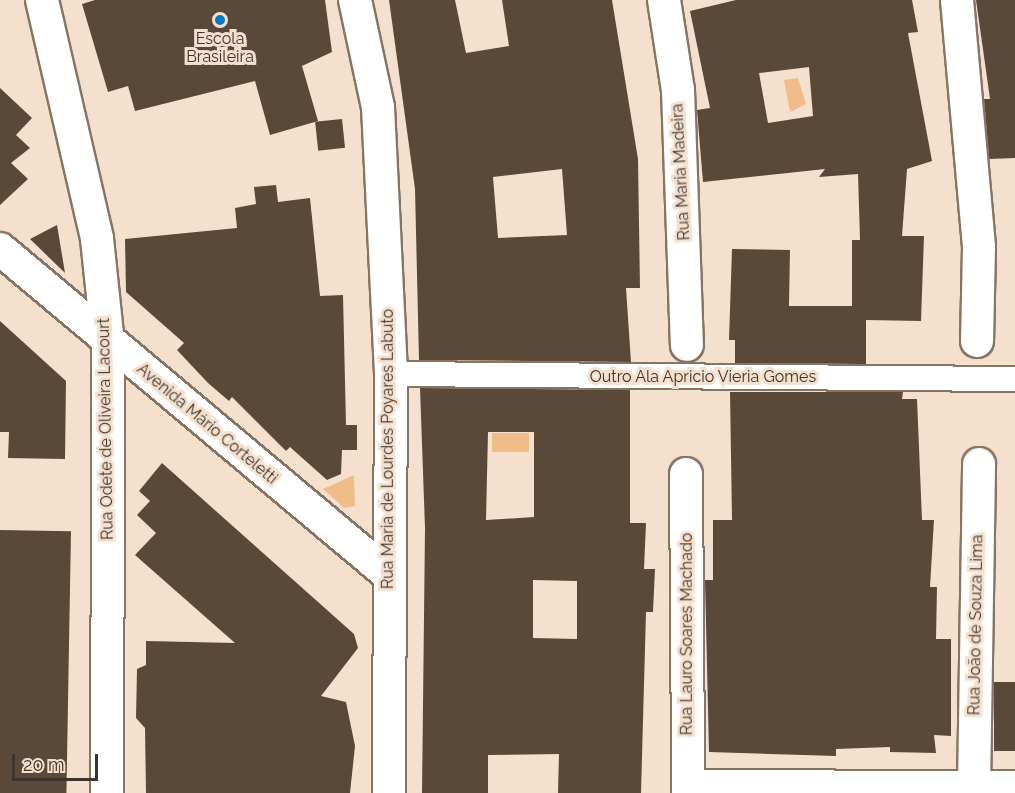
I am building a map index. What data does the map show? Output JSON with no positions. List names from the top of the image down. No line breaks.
{"streets":{"street":["Rua Maria Madeira","Outro Ala Apricio Vieria Gomes","Avenida Mário Corteletti","Rua Odete de Oliveira Lacourt","Rua Maria de Lourdes Poyares Labuto","Rua João de Souza Lima","Rua Lauro Soares Machado"]},"crossings":[["Outro Ala Apricio Vieria Gomes","Rua Maria de Lourdes Poyares Labuto"],["Avenida Mário Corteletti","Rua Odete de Oliveira Lacourt"],["Avenida Mário Corteletti","Rua Maria de Lourdes Poyares Labuto"]],"places":["Escola Brasileira"],"scale_bar":"20 m"}
